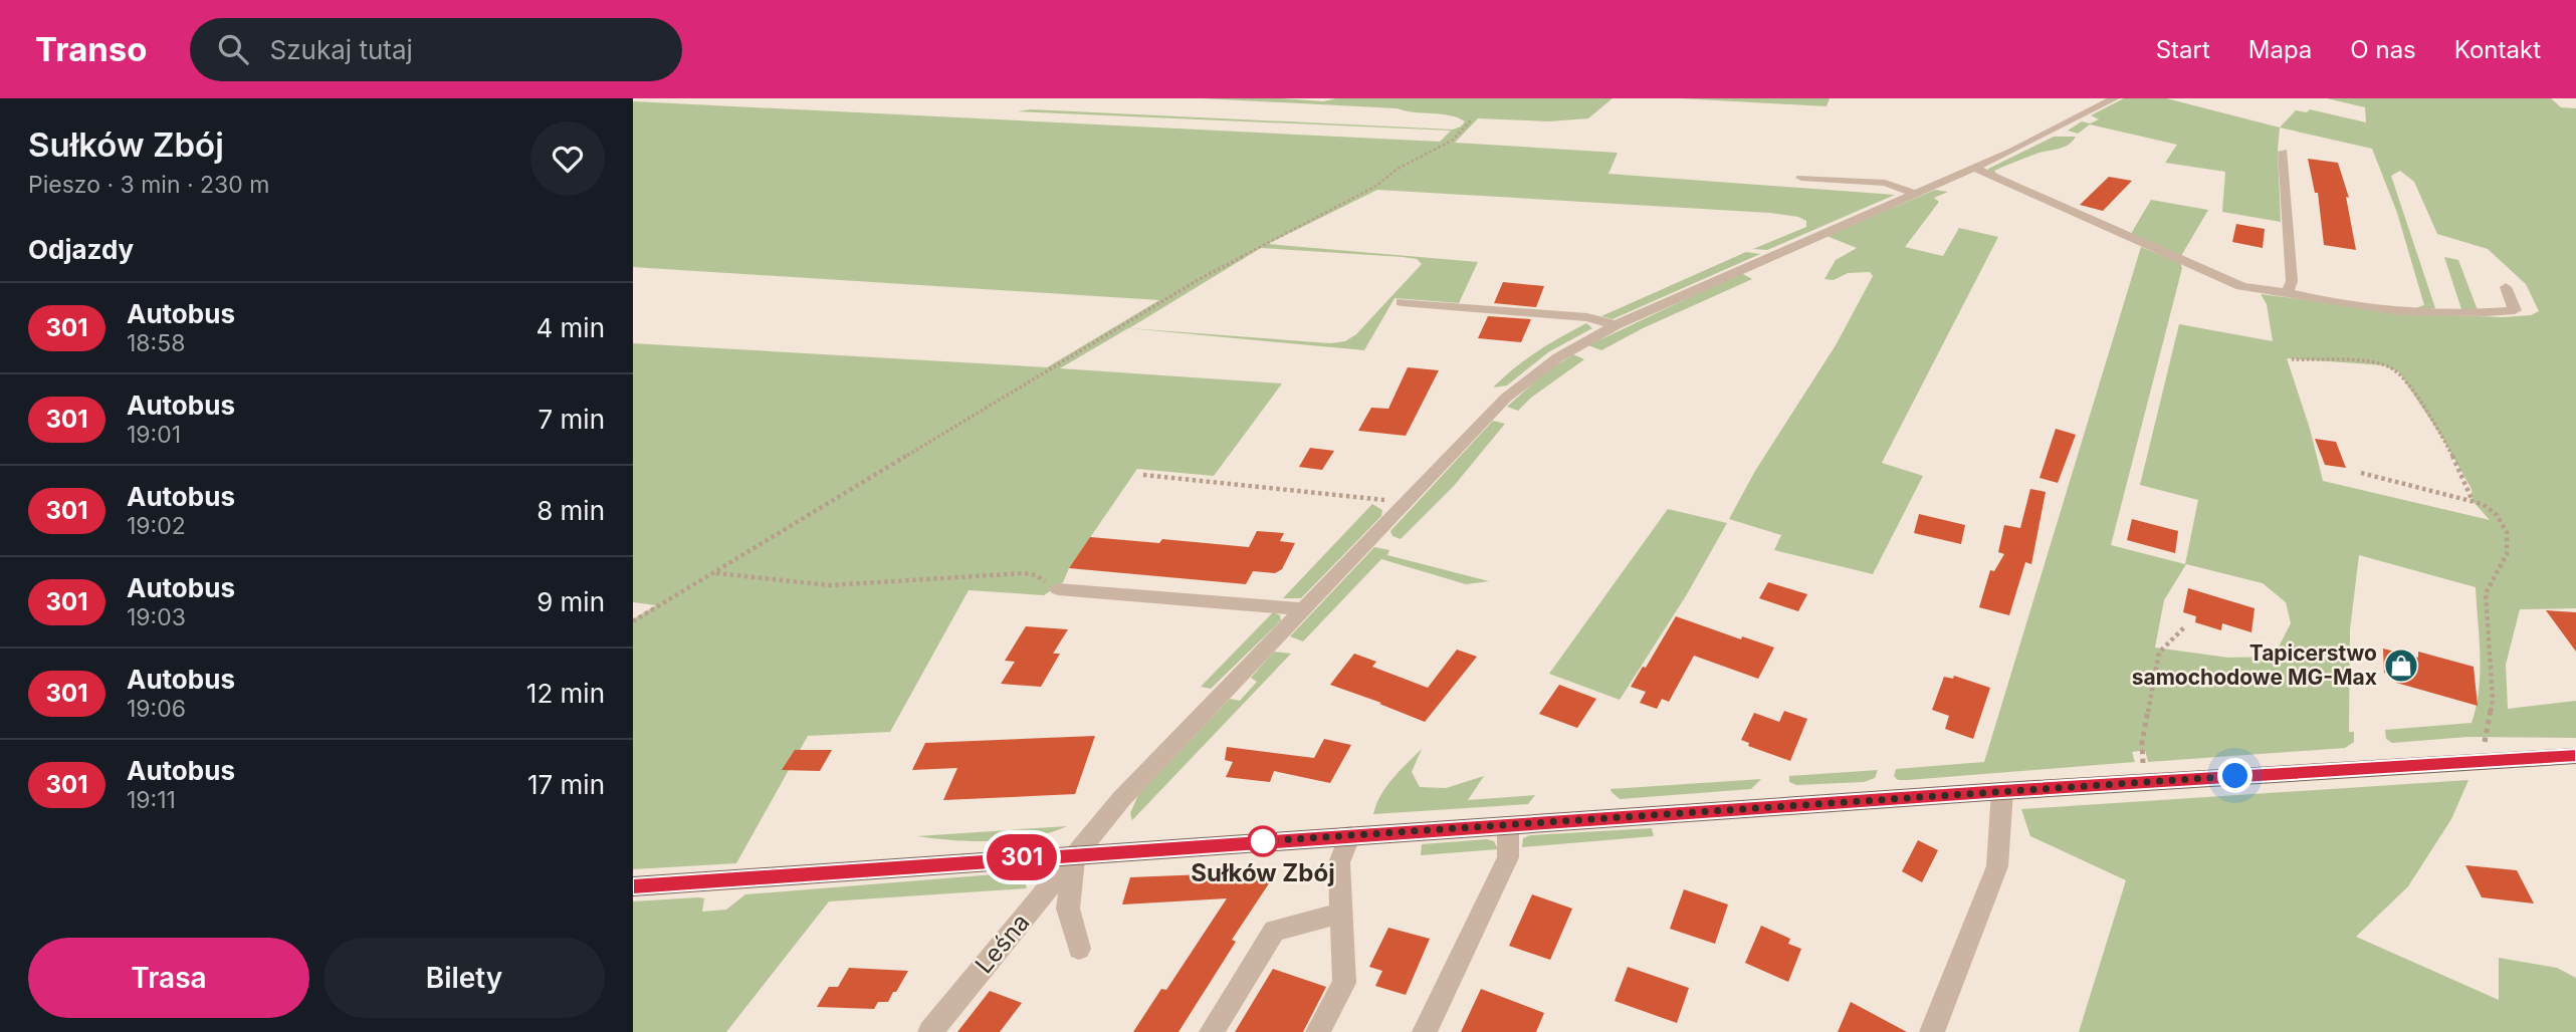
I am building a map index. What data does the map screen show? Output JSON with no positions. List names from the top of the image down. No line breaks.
{"streets":{"street":["Leśna"]},"places":{"shop":["Tapicerstwo samochodowe MG-Max"],"other":["Sułków Zbój"]},"lines":["bus line 301"],"page":{"header":"Transo","search":"Szukaj tutaj","nav":["Start","Mapa","O nas","Kontakt"],"heading":[["Sułków Zbój","Pieszo · 3 min · 230 m"],"Odjazdy"],"on_map":"301","list":[{"mark":"301","name":"Autobus","note":"18:58","value":"4 min"},{"mark":"301","name":"Autobus","note":"19:01","value":"7 min"},{"mark":"301","name":"Autobus","note":"19:02","value":"8 min"},{"mark":"301","name":"Autobus","note":"19:03","value":"9 min"},{"mark":"301","name":"Autobus","note":"19:06","value":"12 min"},{"mark":"301","name":"Autobus","note":"19:11","value":"17 min"}],"buttons":["Trasa","Bilety"]}}
